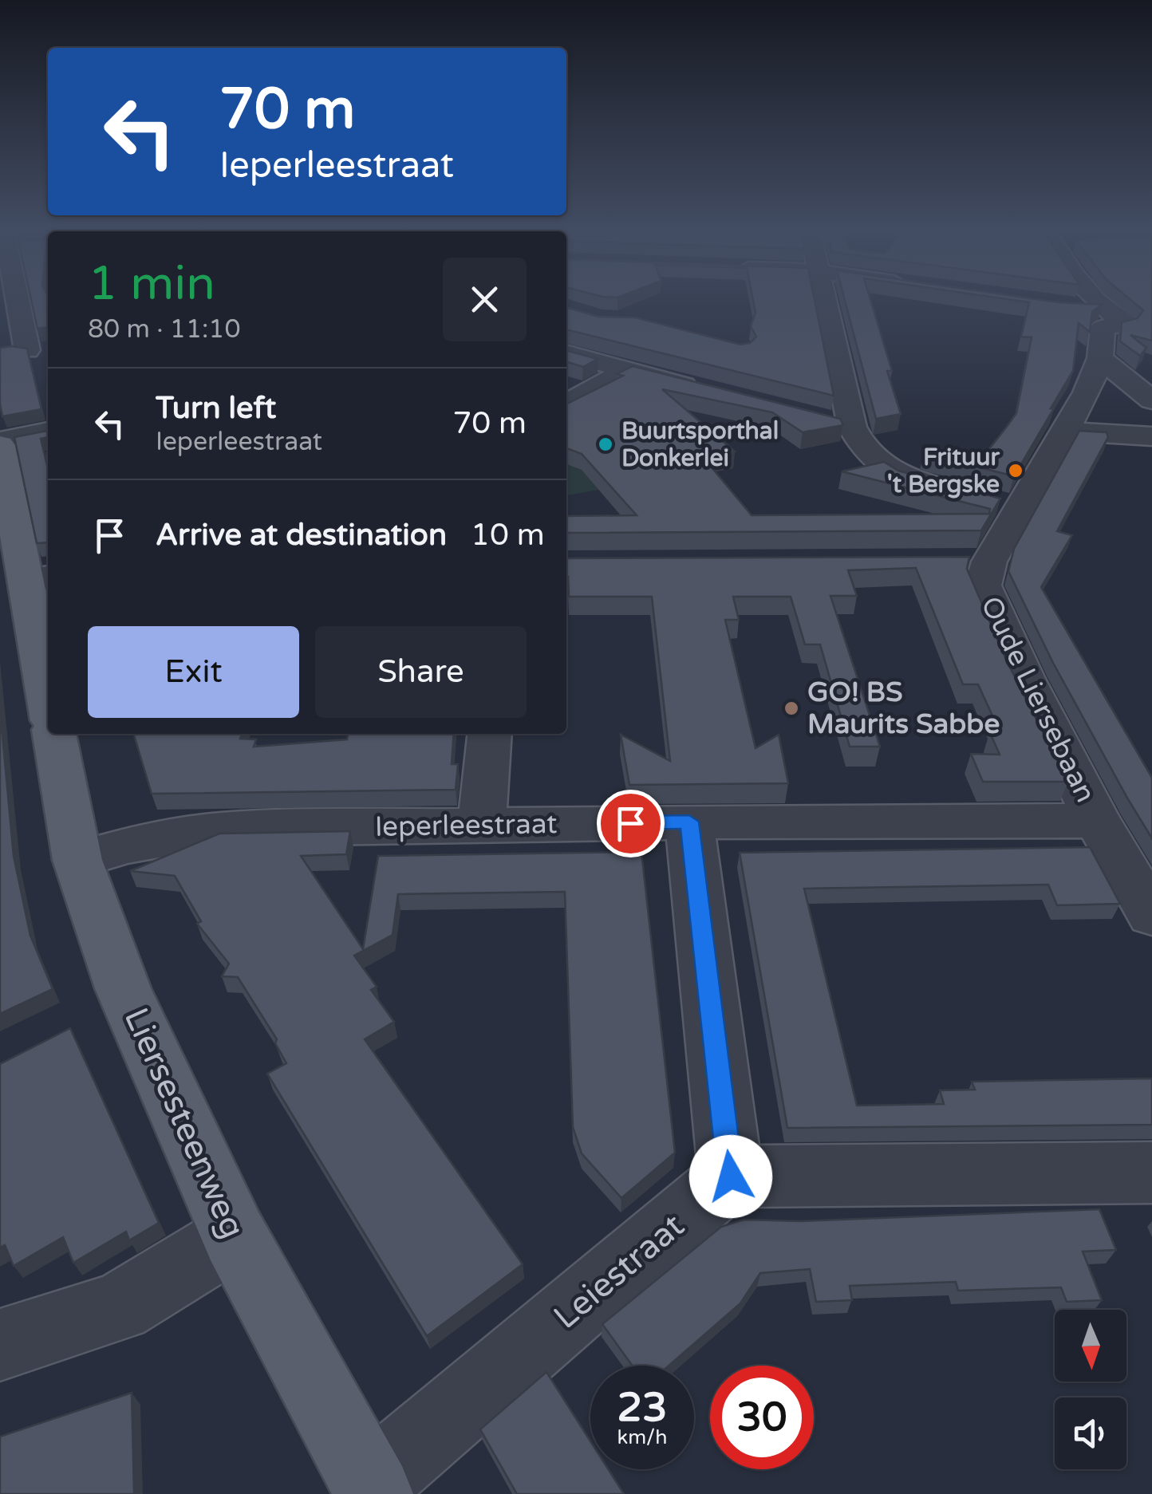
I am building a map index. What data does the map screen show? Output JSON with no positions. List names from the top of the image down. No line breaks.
{"streets":{"main road":["Liersesteenweg"],"street":["Oude Liersebaan","Ieperleestraat","Leiestraat"]},"crossings":[["Oude Liersebaan","Ieperleestraat"],["Ieperleestraat","Liersesteenweg"],["Liersesteenweg","Leiestraat"]],"places":["Buurtsporthal Donkerlei","Frituur 't Bergske","GO! BS Maurits Sabbe"],"north":"bottom","page":{"turn":["70 m","Ieperleestraat"],"heading":["1 min","80 m · 11:10"],"list":[{"name":"Turn left","note":"Ieperleestraat","value":"70 m"},{"name":"Arrive at destination","value":"10 m"}],"buttons":["Exit","Share"],"speed":"23 km/h","limit":"30"}}
